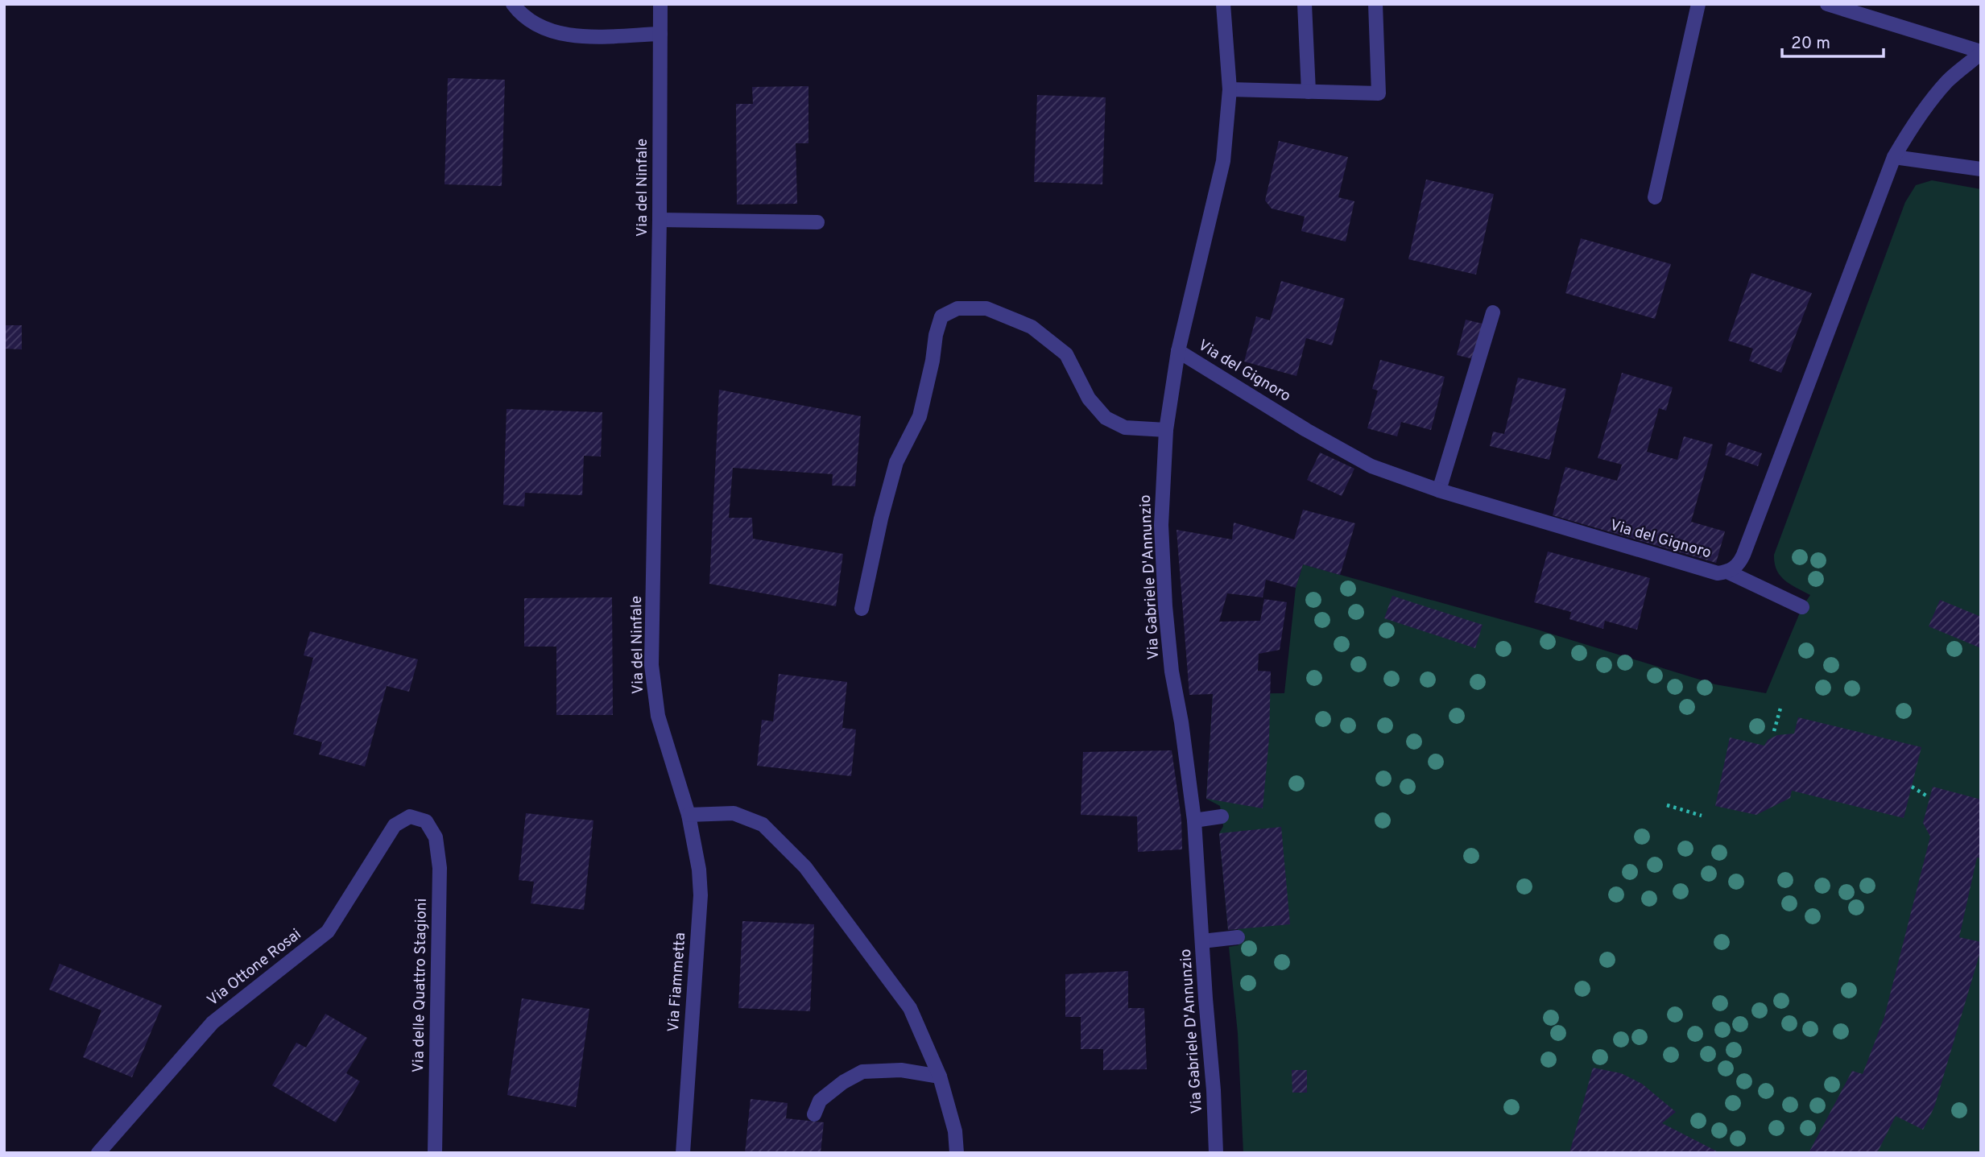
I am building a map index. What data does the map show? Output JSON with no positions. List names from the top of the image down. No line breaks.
{"streets":{"street":["Via del Ninfale","Via del Gignoro","Via Gabriele D'Annunzio","Via Ottone Rosai","Via Fiammetta","Via delle Quattro Stagioni"]},"crossings":[["Via del Ninfale","Via Fiammetta"],["Via del Gignoro","Via Gabriele D'Annunzio"],["Via Ottone Rosai","Via delle Quattro Stagioni"]],"scale_bar":"20 m"}
